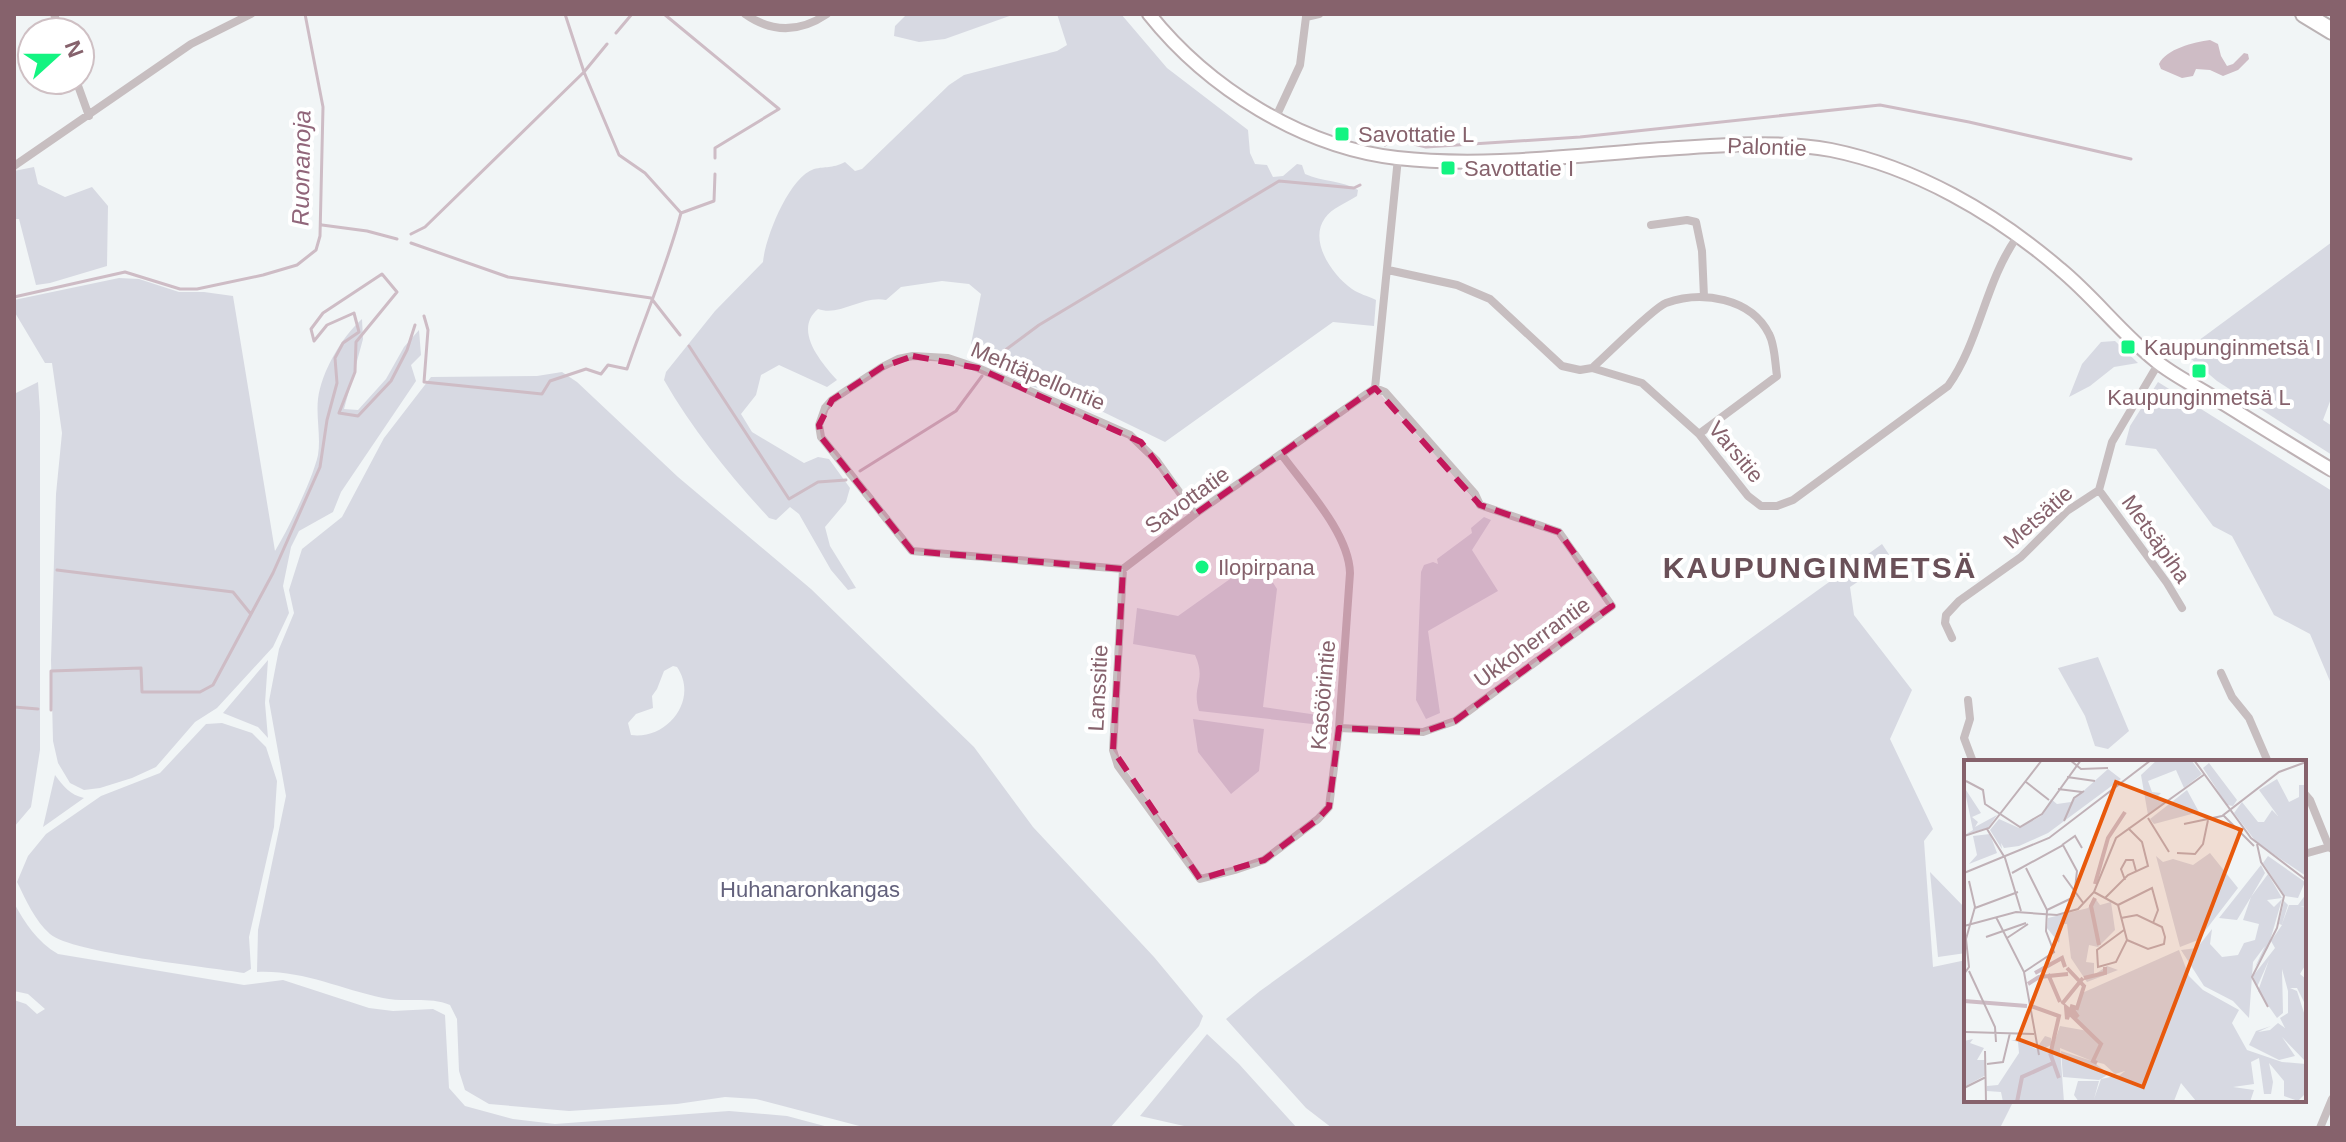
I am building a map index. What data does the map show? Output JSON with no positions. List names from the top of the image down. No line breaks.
{"streets":{"street":["Palontie","Mehtäpellontie","Varsitie","Savottatie","Metsätie","Metsäpiha","Ukkoherrantie","Lanssitie","Kasöörintie"]},"crossings":[["Palontie","Varsitie"],["Palontie","Metsätie"],["Mehtäpellontie","Savottatie"],["Mehtäpellontie","Lanssitie"],["Savottatie","Ukkoherrantie"],["Savottatie","Lanssitie"],["Savottatie","Kasöörintie"],["Metsätie","Metsäpiha"],["Ukkoherrantie","Kasöörintie"],["Lanssitie","Kasöörintie"]],"districts":["KAUPUNGINMETSÄ"],"water":["Ruonanoja"],"parks":["Huhanaronkangas"],"places":{"transit":["Savottatie L","Savottatie I","Kaupunginmetsä I","Kaupunginmetsä L"],"other":["Ilopirpana"]},"north":"right"}
